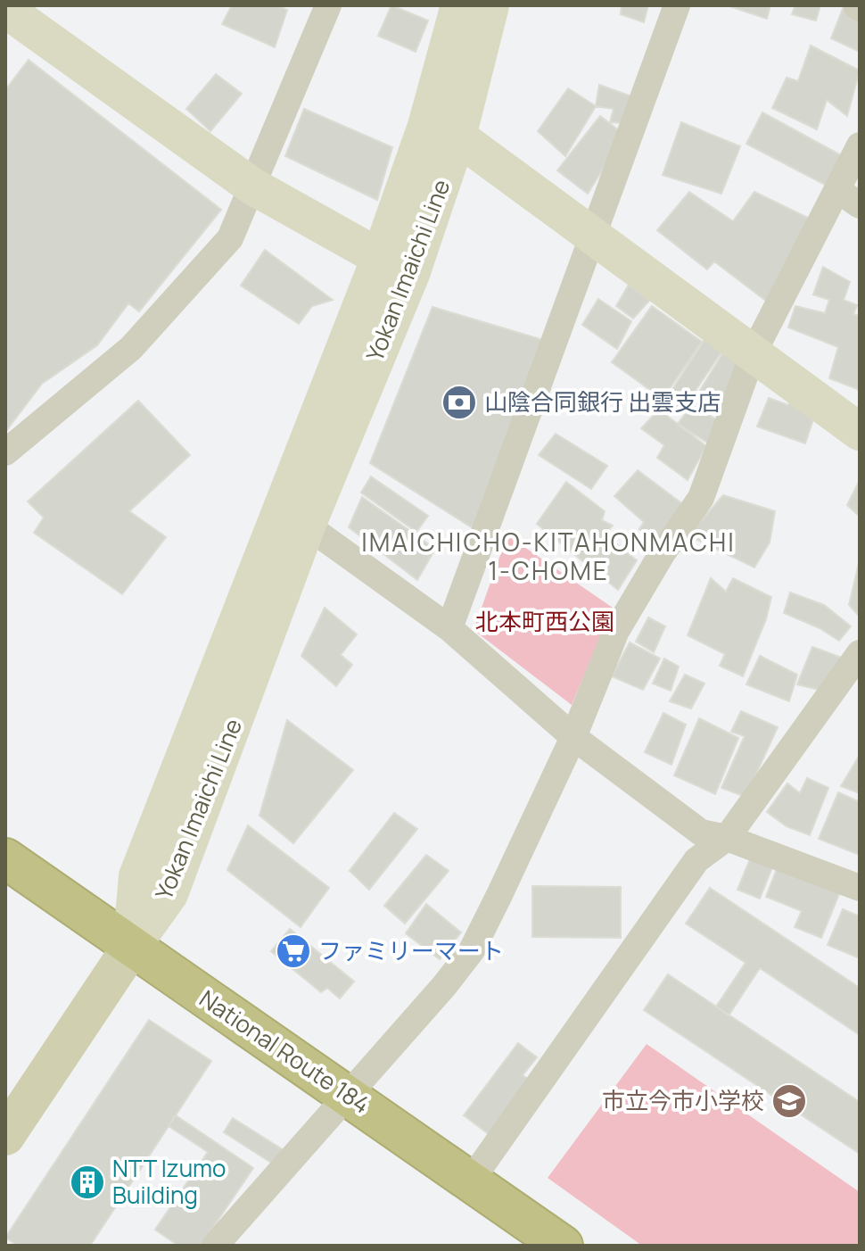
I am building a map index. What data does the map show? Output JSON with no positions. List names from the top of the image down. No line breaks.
{"streets":{"highway":["National Route 184"],"main road":["Yokan Imaichi Line"]},"crossings":[["Yokan Imaichi Line","National Route 184"]],"districts":["IMAICHICHO-KITAHONMACHI 1-CHOME"],"parks":["北本町西公園"],"places":{"bank":["山陰合同銀行 出雲支店"],"supermarket":["ファミリーマート"],"school or university":["市立今市小学校"],"building":["NTT Izumo Building"]}}
